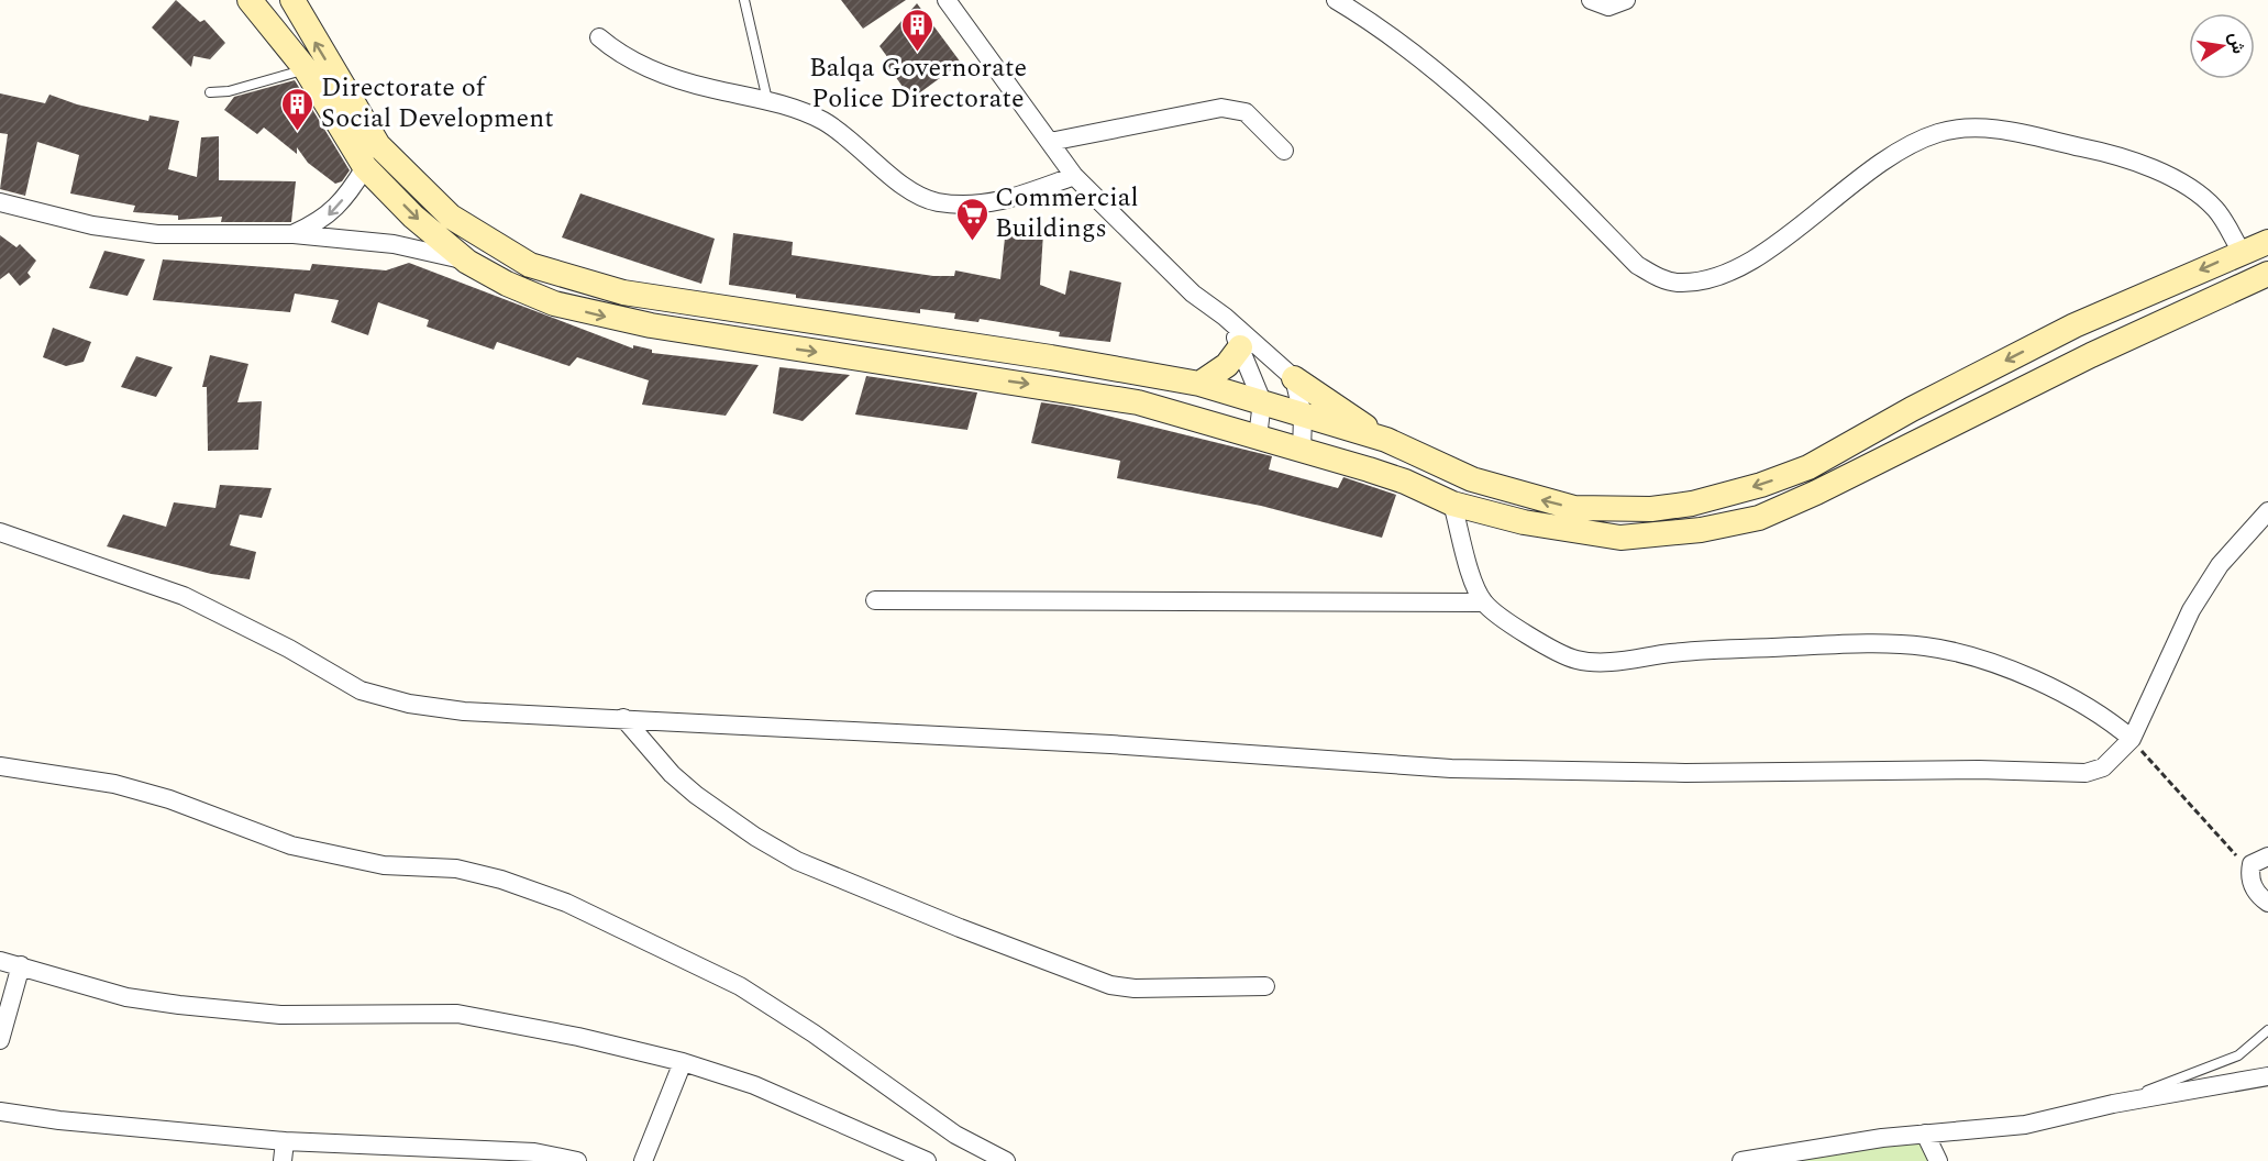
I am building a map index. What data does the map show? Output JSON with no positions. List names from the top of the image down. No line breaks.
{"places":{"building":["Balqa Governorate Police Directorate","Directorate of Social Development"],"supermarket":["Commercial Buildings"]},"north":"right"}
